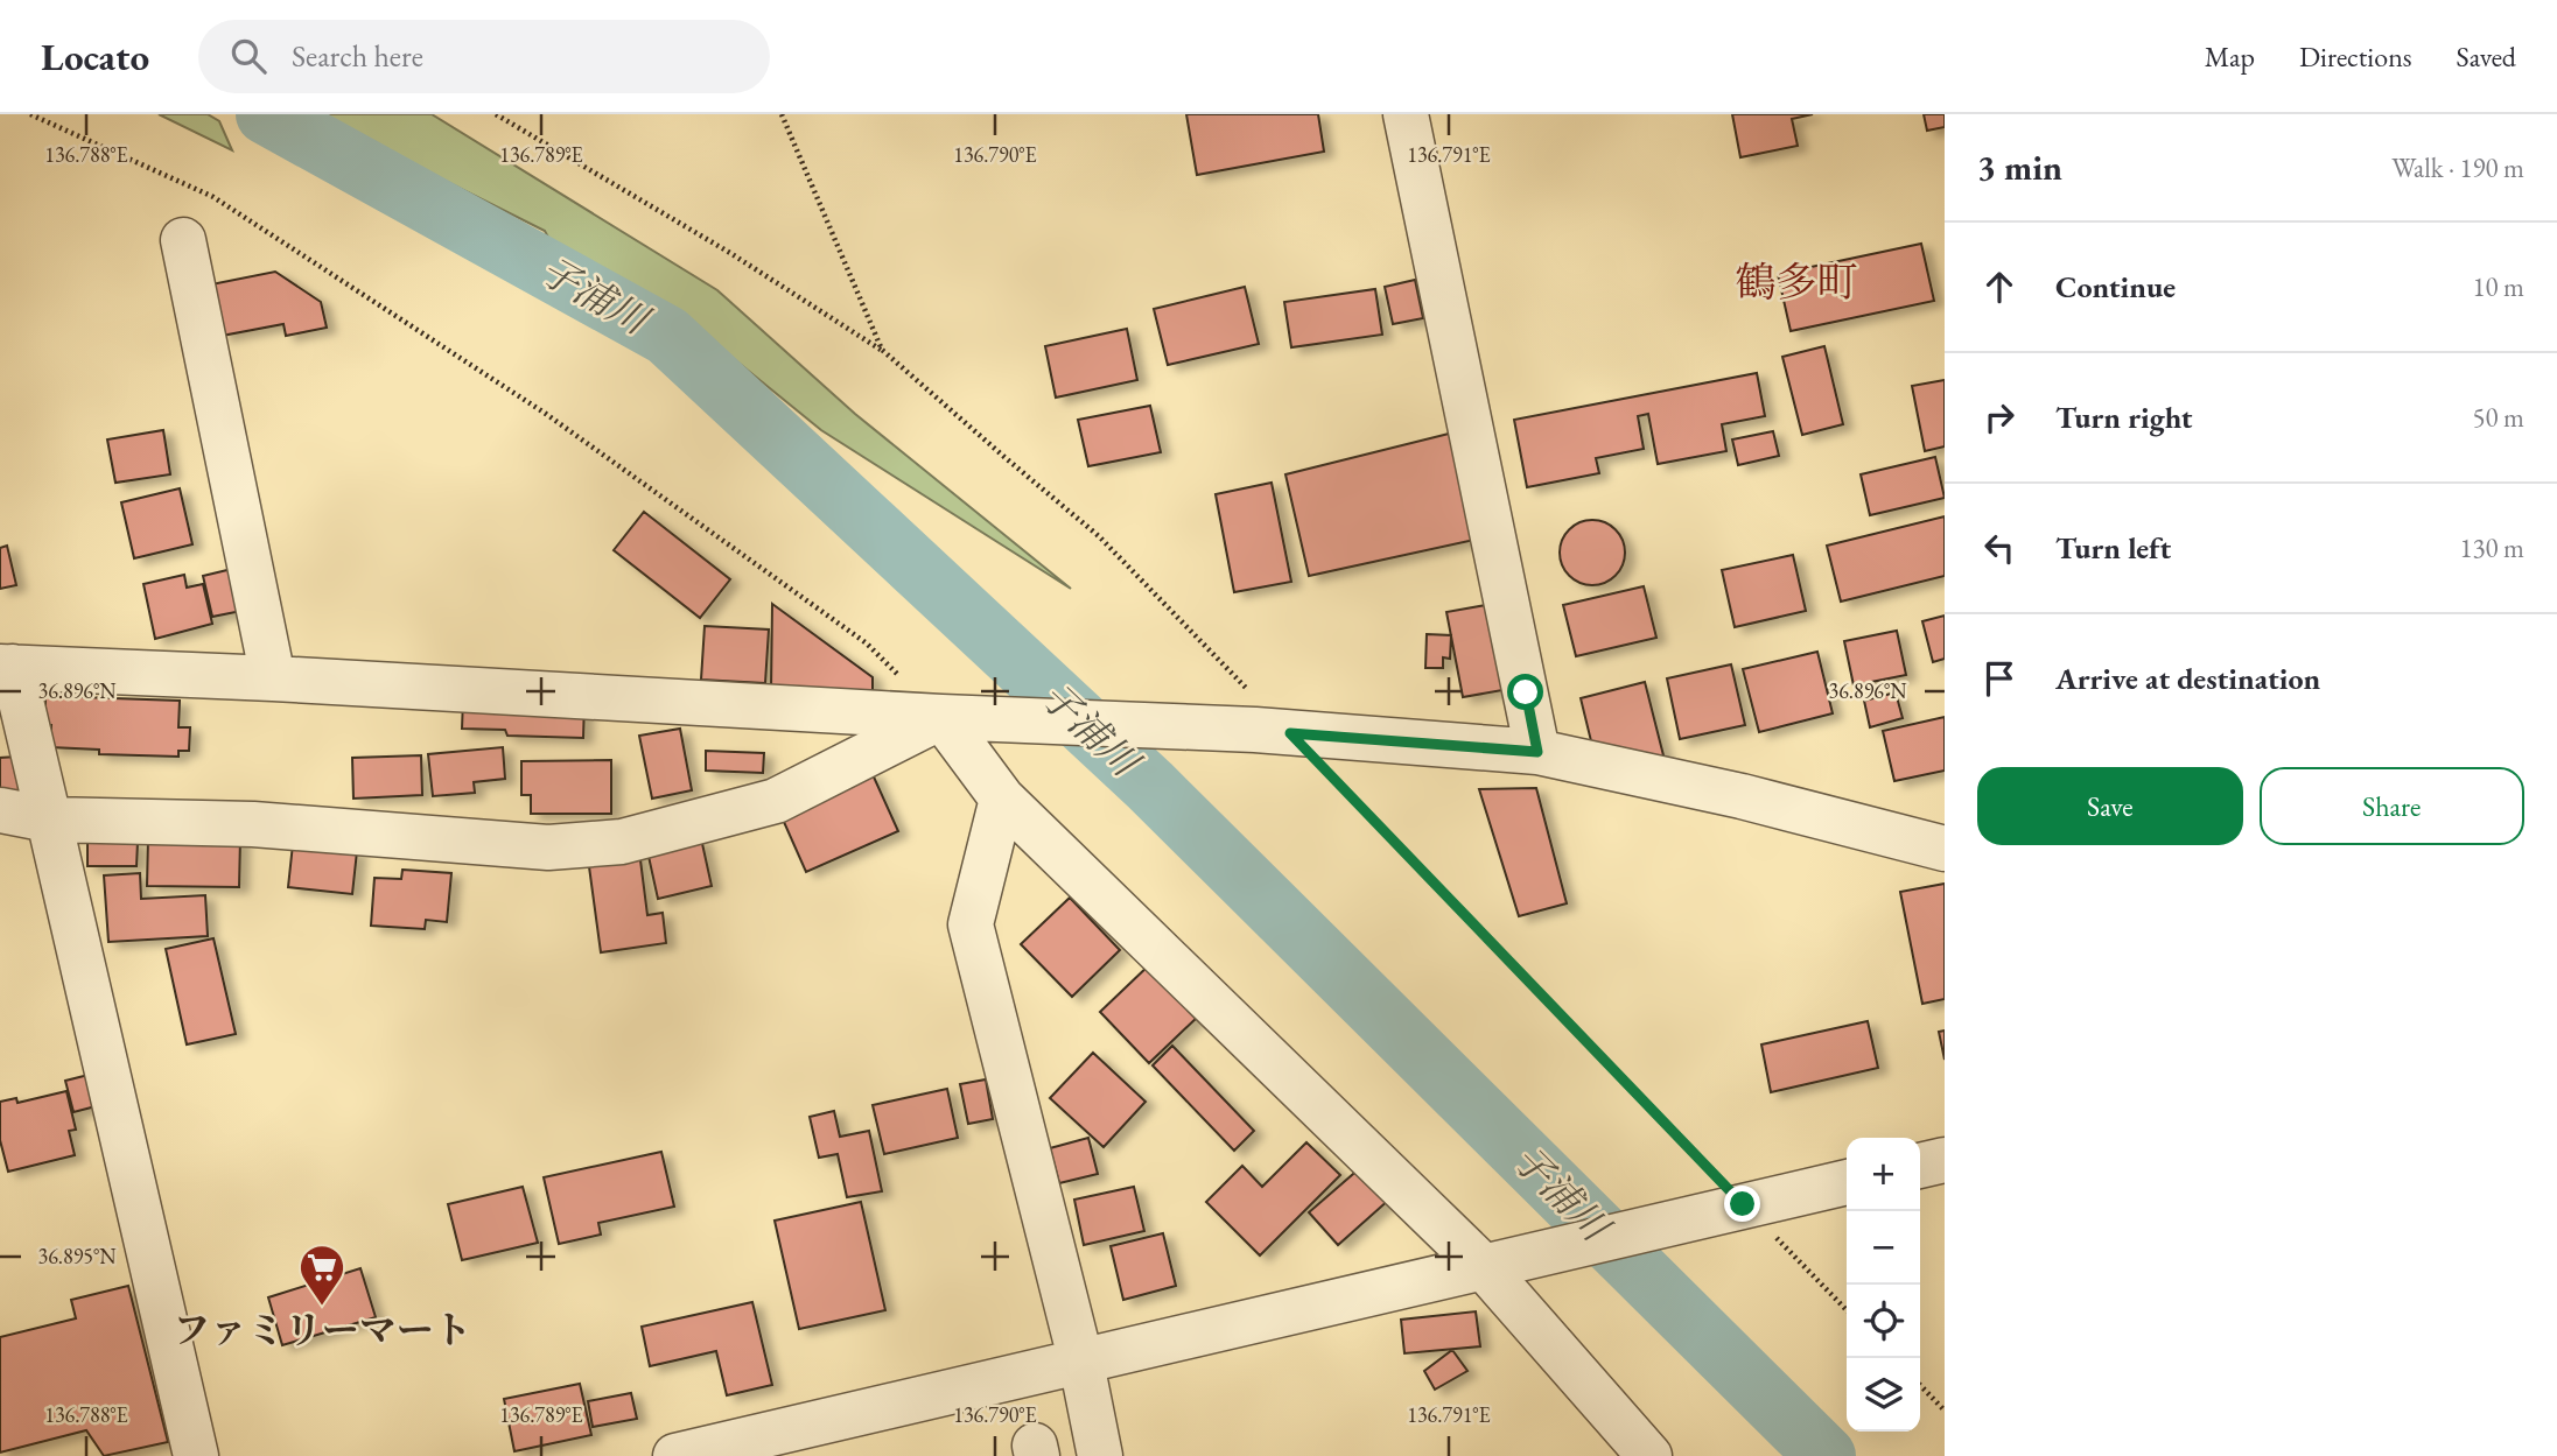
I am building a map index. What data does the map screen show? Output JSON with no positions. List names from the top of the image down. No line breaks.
{"districts":["鶴多町"],"water":["子浦川"],"places":{"supermarket":["ファミリーマート"]},"page":{"header":"Locato","search":"Search here","nav":["Map","Directions","Saved"],"heading":["3 min","Walk · 190 m"],"list":[["Continue","10 m"],["Turn right","50 m"],["Turn left","130 m"],"Arrive at destination"],"buttons":["Save","Share"],"map_buttons":["+","−"]},"coordinates":["136.788°E","136.789°E","136.790°E","136.791°E","36.896°N","36.895°N"]}
